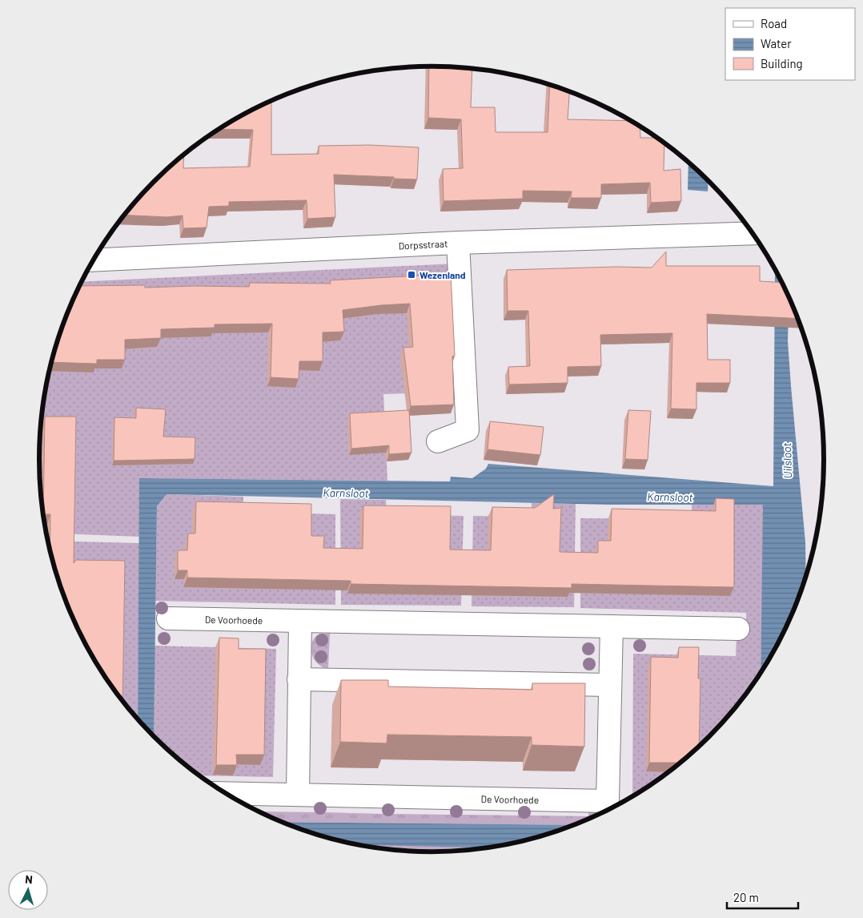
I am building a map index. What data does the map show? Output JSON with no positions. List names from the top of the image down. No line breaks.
{"streets":{"street":["Dorpsstraat","De Voorhoede"]},"water":["Uilsloot","Karnsloot"],"places":{"transit":["Wezenland"]},"legend":["Road","Water","Building"],"scale_bar":"20 m","north":"top"}
